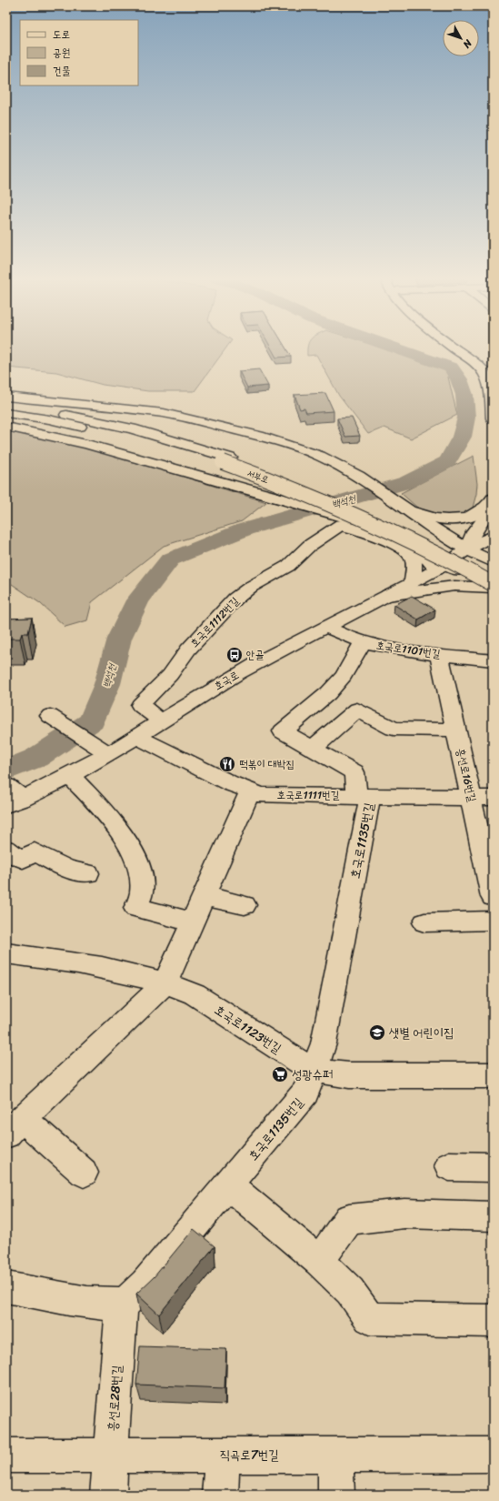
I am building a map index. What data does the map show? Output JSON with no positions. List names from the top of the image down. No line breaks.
{"streets":{"main road":["서부로","호국로1112번길","호국로1101번길","호국로","흥선로16번길","호국로1111번길","호국로1135번길","호국로1123번길","흥선로28번길","직곡로7번길"]},"crossings":[["호국로1112번길","호국로"],["호국로1101번길","호국로"],["호국로1101번길","흥선로16번길"],["호국로","호국로1111번길"],["흥선로16번길","호국로1111번길"],["호국로1111번길","호국로1135번길"],["호국로1135번길","호국로1123번길"],["호국로1135번길","흥선로28번길"],["흥선로28번길","직곡로7번길"]],"water":["백석천"],"places":{"bus stop":["안골"],"restaurant":["떡볶이 대박집"],"school or university":["샛별 어린이집"],"supermarket":["성광슈퍼"]},"legend":["도로","공원","건물"],"north":"bottom right"}
